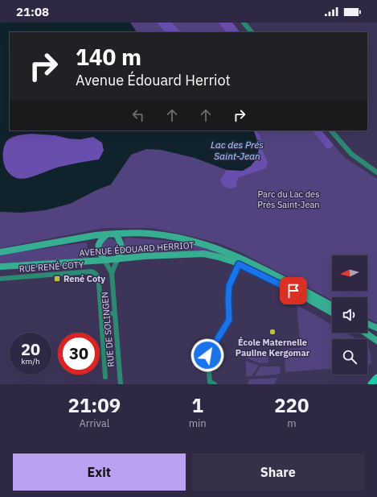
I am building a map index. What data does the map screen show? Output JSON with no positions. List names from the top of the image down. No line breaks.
{"streets":{"main road":["AVENUE ÉDOUARD HERRIOT"],"street":["RUE RENÉ COTY","RUE DE SOLINGEN"]},"crossings":[["AVENUE ÉDOUARD HERRIOT","RUE DE SOLINGEN"]],"water":["Lac des Prés Saint-Jean"],"parks":["Parc du Lac des Prés Saint-Jean"],"places":{"transit":["René Coty"],"other":["École Maternelle Pauline Kergomar"]},"north":"left","page":{"status":"21:08","turn":["140 m","Avenue Édouard Herriot"],"speed":"20 km/h","limit":"30","eta":["21:09","Arrival","1","min","220","m"],"buttons":["Exit","Share"]}}
